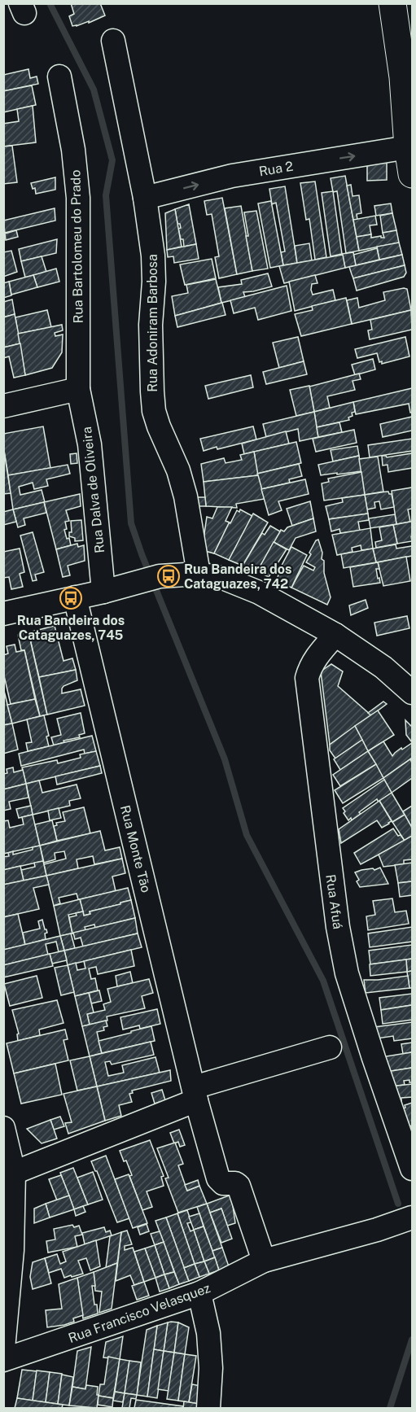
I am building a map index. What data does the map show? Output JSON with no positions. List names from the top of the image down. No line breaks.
{"streets":{"street":["Rua 2","Rua Bartolomeu do Prado","Rua Adoniram Barbosa","Rua Dalva de Oliveira","Rua Monte Tão","Rua Afuá","Rua Francisco Velasquez"]},"crossings":[["Rua 2","Rua Adoniram Barbosa"],["Rua Bartolomeu do Prado","Rua Dalva de Oliveira"],["Rua Monte Tão","Rua Francisco Velasquez"]],"one_way":["Rua 2"],"places":{"bus stop":["Rua Bandeira dos Cataguazes, 742","Rua Bandeira dos Cataguazes, 745"]}}
